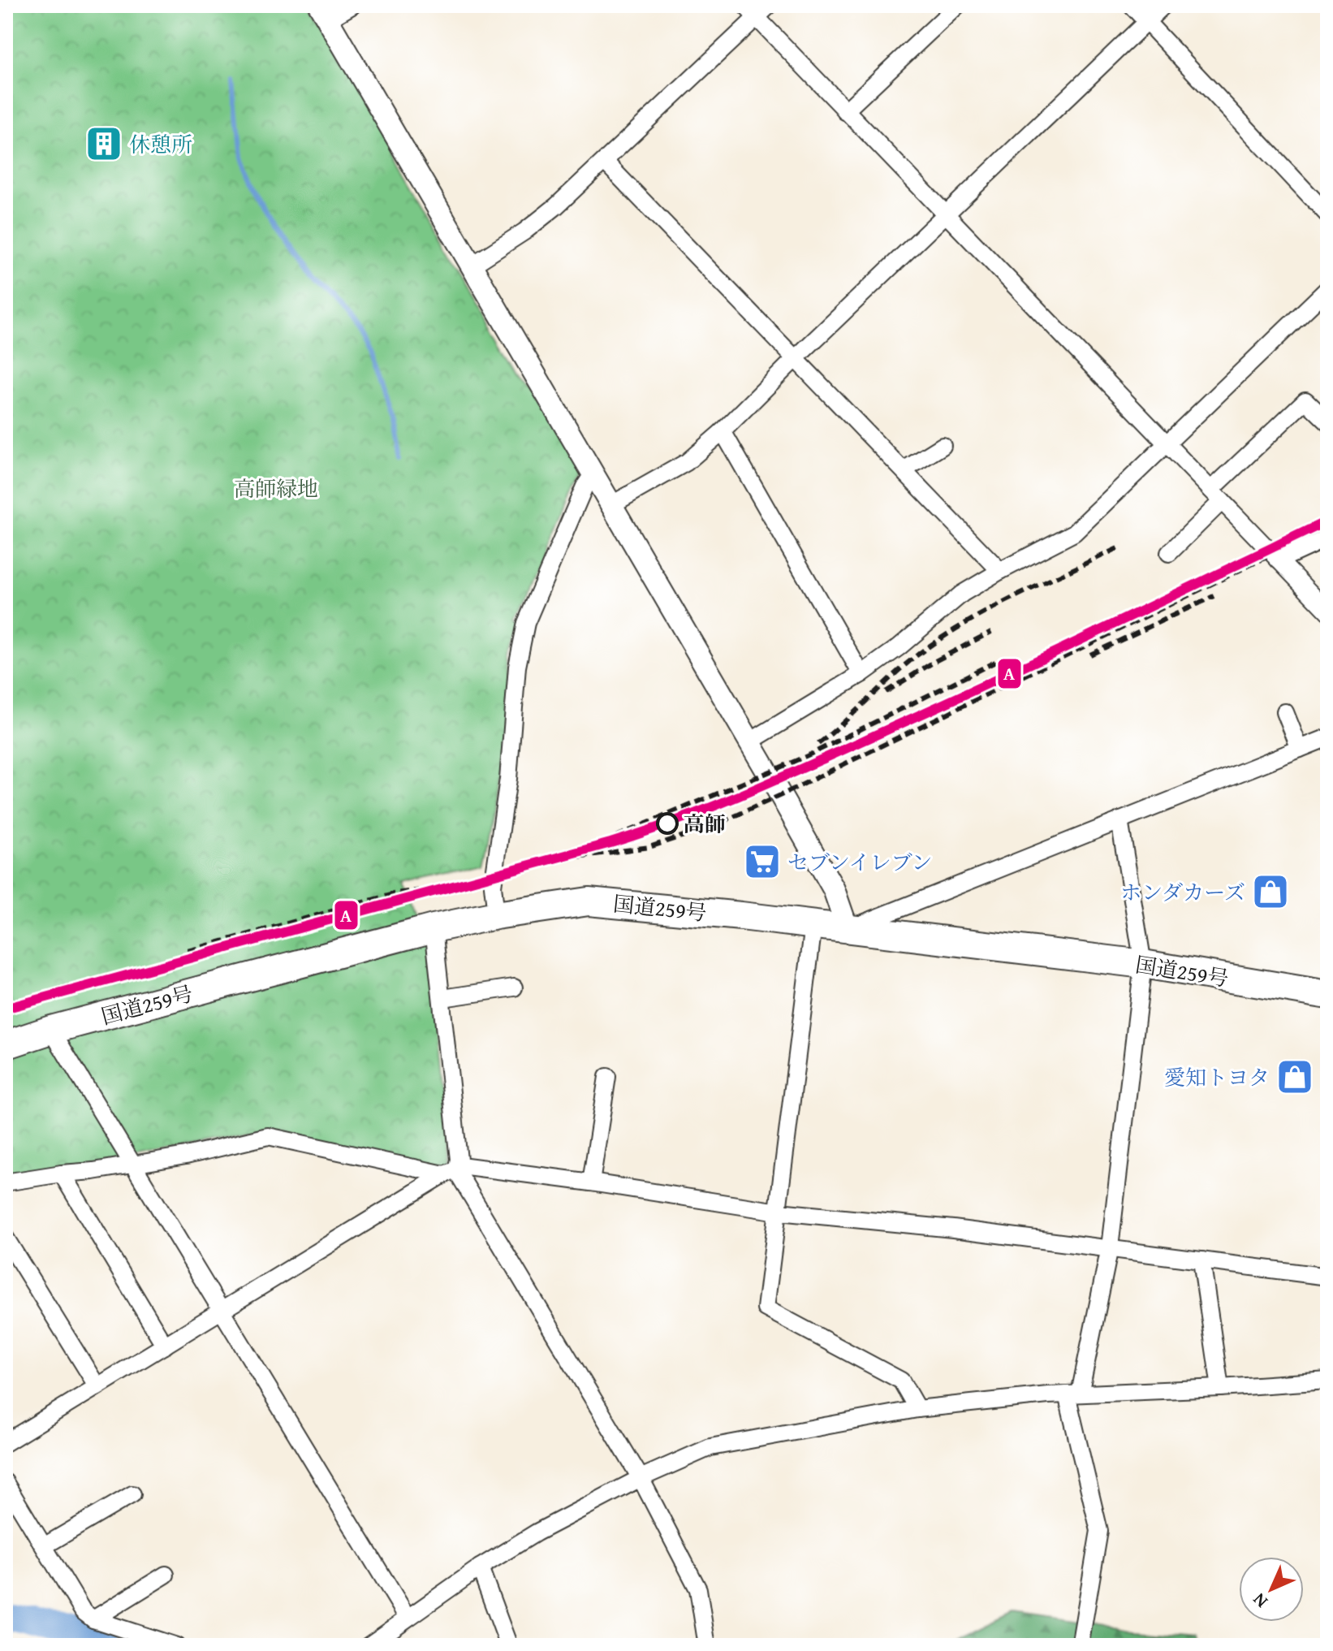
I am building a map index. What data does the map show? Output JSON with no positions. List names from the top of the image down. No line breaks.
{"streets":{"highway":["国道259号"]},"parks":["高師緑地"],"places":{"building":["休憩所"],"other":["高師"],"supermarket":["セブンイレブン"],"shop":["ホンダカーズ","愛知トヨタ"]},"lines":["transit line A"],"north":"bottom left"}
